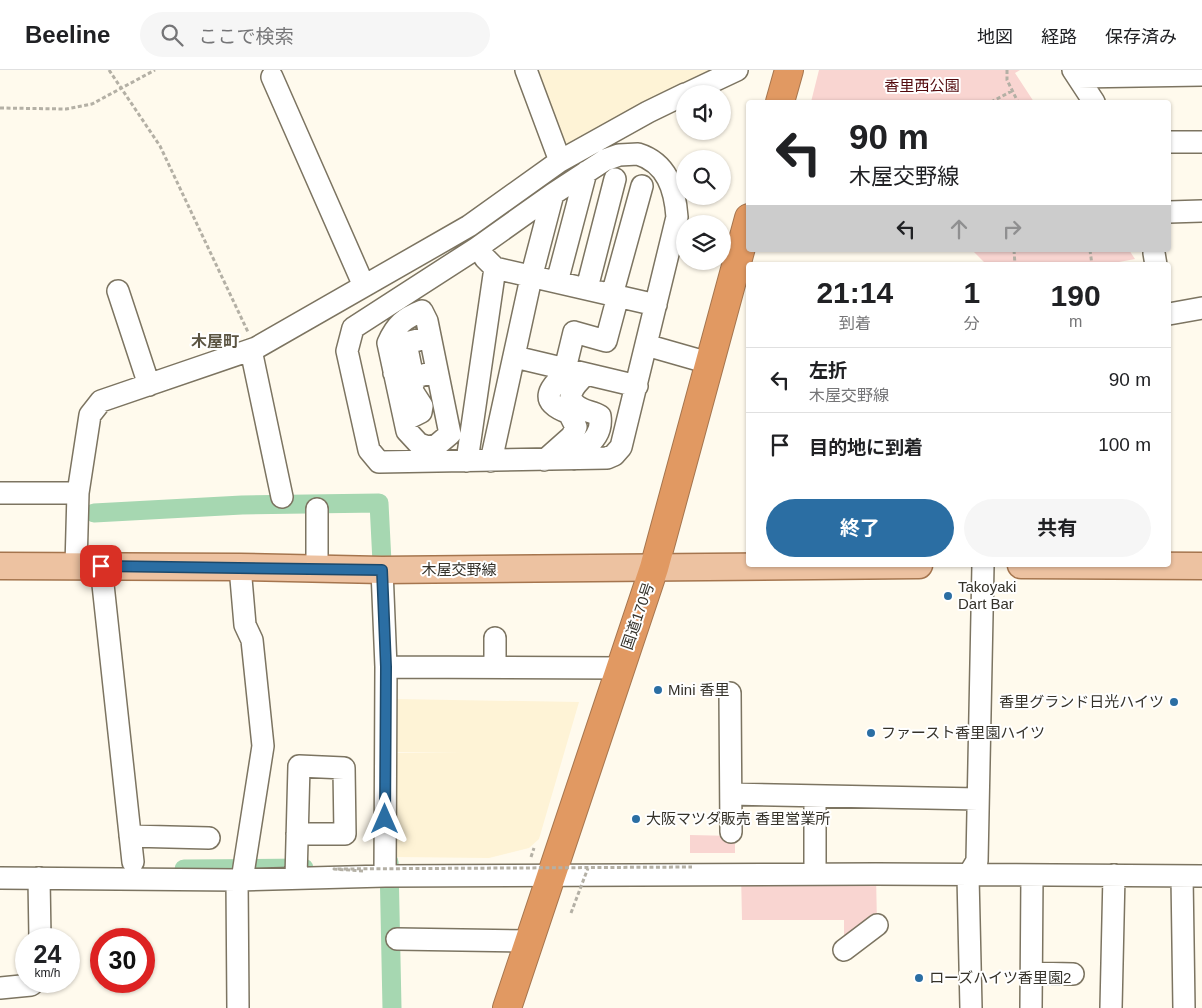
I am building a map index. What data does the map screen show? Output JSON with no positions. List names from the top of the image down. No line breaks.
{"streets":{"highway":["国道170号"],"main road":["木屋交野線"]},"crossings":[["木屋交野線","国道170号"]],"districts":["木屋町"],"parks":["香里西公園"],"places":["Takoyaki Dart Bar","Mini 香里","香里グランド日光ハイツ","ファースト香里園ハイツ","大阪マツダ販売 香里営業所","ローズハイツ香里園2"],"page":{"header":"Beeline","search":"ここで検索","nav":["地図","経路","保存済み"],"turn":["90 m","木屋交野線"],"eta":["21:14","到着","1","分","190","m"],"list":[{"name":"左折","note":"木屋交野線","value":"90 m"},{"name":"目的地に到着","value":"100 m"}],"buttons":["終了","共有"],"speed":"24 km/h","limit":"30"}}
